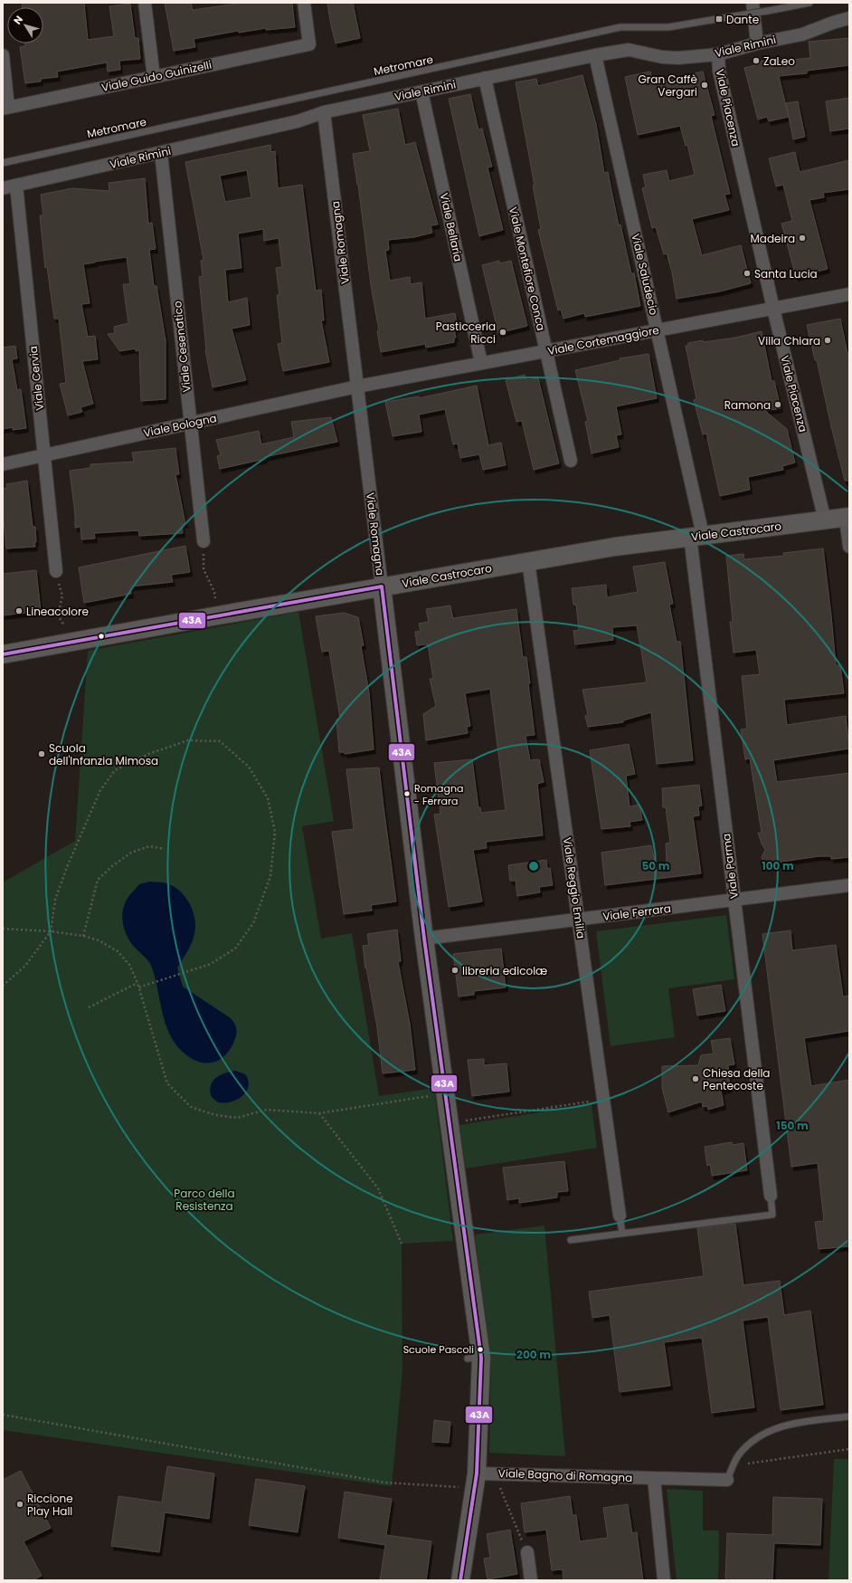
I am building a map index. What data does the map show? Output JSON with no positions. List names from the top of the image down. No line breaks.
{"streets":{"street":["Viale Rimini","Viale Guido Guinizelli","Viale Piacenza","Viale Bellaria","Viale Romagna","Viale Montefiore Conca","Viale Saludecio","Viale Cortemaggiore","Viale Cesenatico","Viale Cervia","Viale Bologna","Viale Castrocaro","Viale Parma","Viale Reggio Emilia","Viale Ferrara","Viale Bagno di Romagna"],"lane":["Metromare"]},"crossings":[["Viale Rimini","Viale Piacenza"],["Viale Rimini","Viale Bellaria"],["Viale Rimini","Viale Romagna"],["Viale Rimini","Viale Montefiore Conca"],["Viale Rimini","Viale Saludecio"],["Viale Rimini","Viale Cesenatico"],["Viale Rimini","Viale Cervia"],["Viale Piacenza","Viale Cortemaggiore"],["Viale Piacenza","Viale Castrocaro"],["Viale Bellaria","Viale Cortemaggiore"],["Viale Romagna","Viale Cortemaggiore"],["Viale Romagna","Viale Bologna"],["Viale Romagna","Viale Castrocaro"],["Viale Romagna","Viale Ferrara"],["Viale Romagna","Viale Bagno di Romagna"],["Viale Montefiore Conca","Viale Cortemaggiore"],["Viale Saludecio","Viale Cortemaggiore"],["Viale Saludecio","Viale Castrocaro"],["Viale Saludecio","Viale Parma"],["Viale Cortemaggiore","Viale Bologna"],["Viale Cesenatico","Viale Bologna"],["Viale Cervia","Viale Bologna"],["Viale Castrocaro","Viale Parma"],["Viale Castrocaro","Viale Reggio Emilia"],["Viale Parma","Viale Ferrara"],["Viale Reggio Emilia","Viale Ferrara"]],"parks":["Parco della Resistenza"],"places":{"transit":["Dante"],"other":["ZaLeo","Gran Caffè Vergari","Madeira","Santa Lucia","Pasticceria Ricci","Villa Chiara","Ramona","Lineacolore","Scuola dell'Infanzia Mimosa","Romagna - Ferrara","libreria edicolæ","Chiesa della Pentecoste","Scuole Pascoli","Riccione Play Hall"]},"lines":["transit line 43A"],"north":"top left","rings":["50 m","100 m","150 m","200 m"]}
